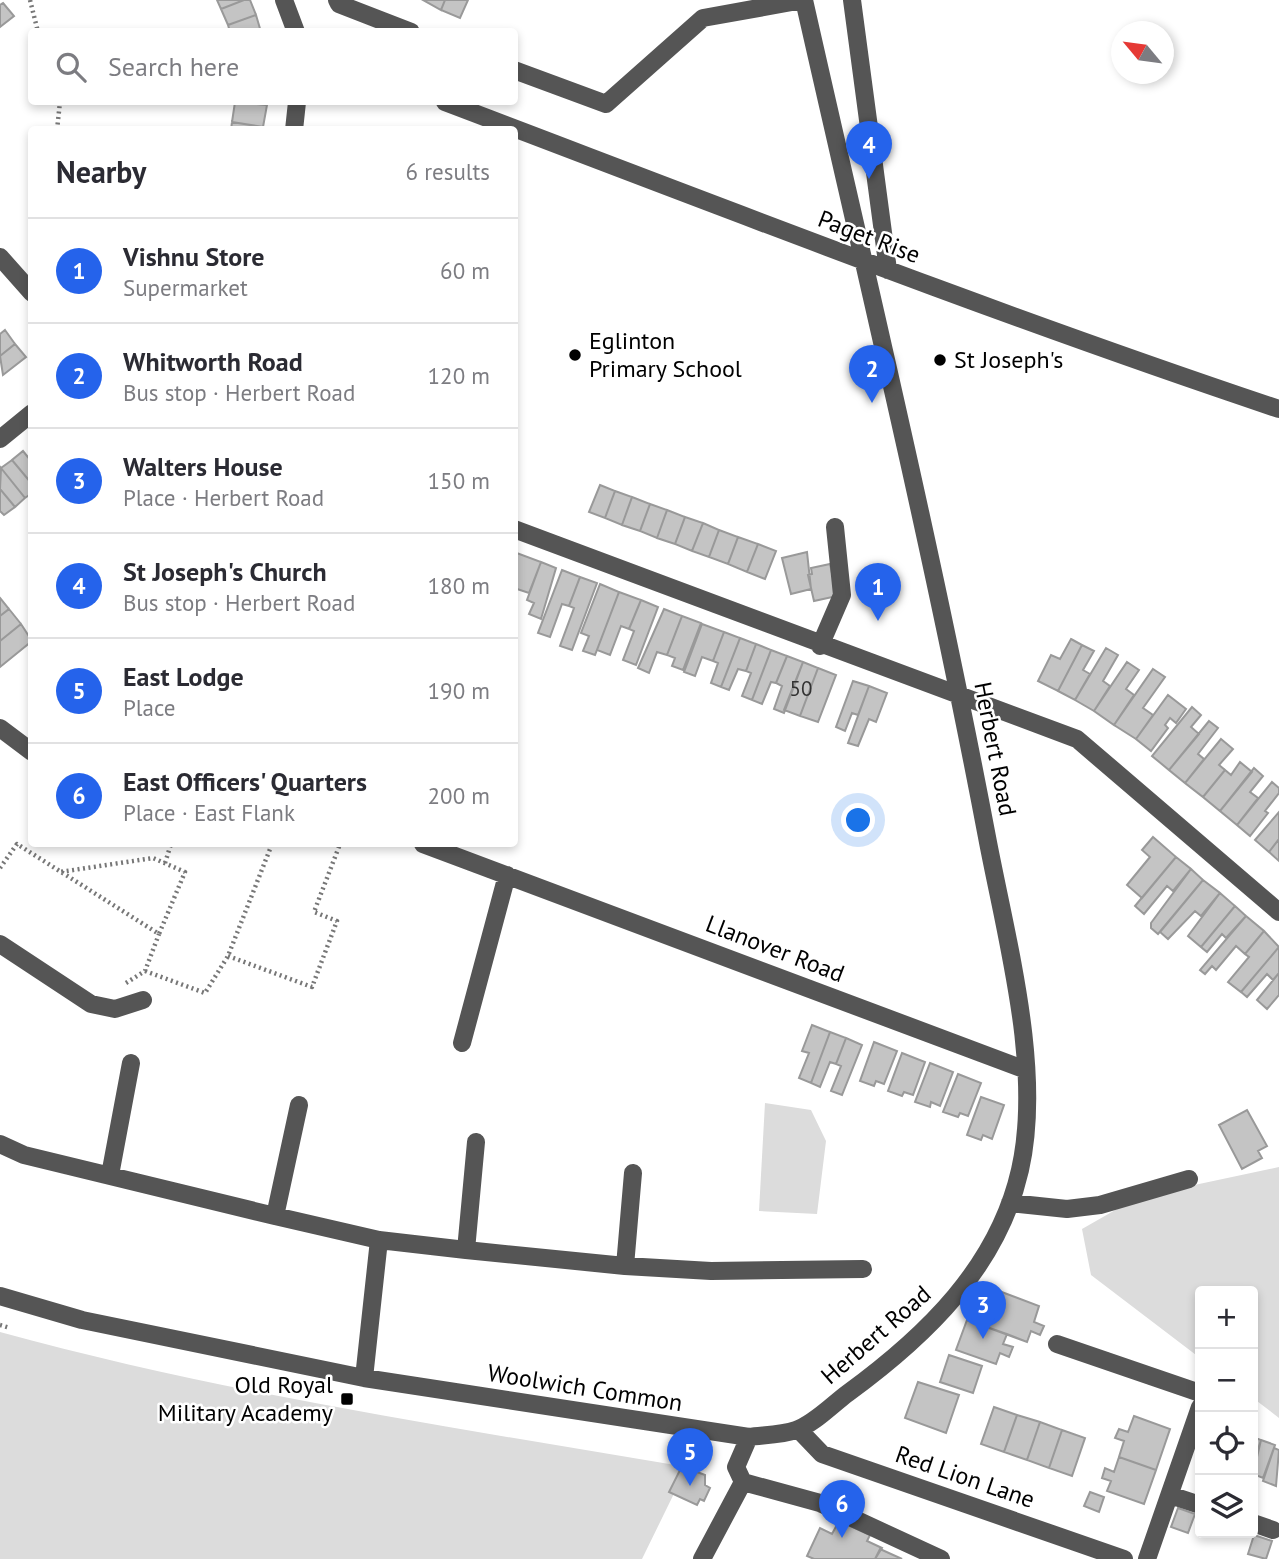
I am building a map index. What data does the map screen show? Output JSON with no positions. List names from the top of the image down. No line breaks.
{"streets":{"street":["Paget Rise","Herbert Road","Llanover Road","Woolwich Common","Red Lion Lane"]},"crossings":[["Paget Rise","Herbert Road"],["Herbert Road","Llanover Road"],["Herbert Road","Woolwich Common"],["Herbert Road","Red Lion Lane"],["Woolwich Common","Red Lion Lane"]],"places":{"other":["Eglinton Primary School","St Joseph's"],"transit":["Old Royal Military Academy"]},"house_numbers":["50"],"north":"top left","page":{"search":"Search here","pins":["4","2","1","3","5","6"],"heading":["Nearby","6 results"],"list":[{"mark":"1","name":"Vishnu Store","note":"Supermarket","value":"60 m"},{"mark":"2","name":"Whitworth Road","note":"Bus stop · Herbert Road","value":"120 m"},{"mark":"3","name":"Walters House","note":"Place · Herbert Road","value":"150 m"},{"mark":"4","name":"St Joseph's Church","note":"Bus stop · Herbert Road","value":"180 m"},{"mark":"5","name":"East Lodge","note":"Place","value":"190 m"},{"mark":"6","name":"East Officers' Quarters","note":"Place · East Flank","value":"200 m"}],"map_buttons":["+","−"]}}
